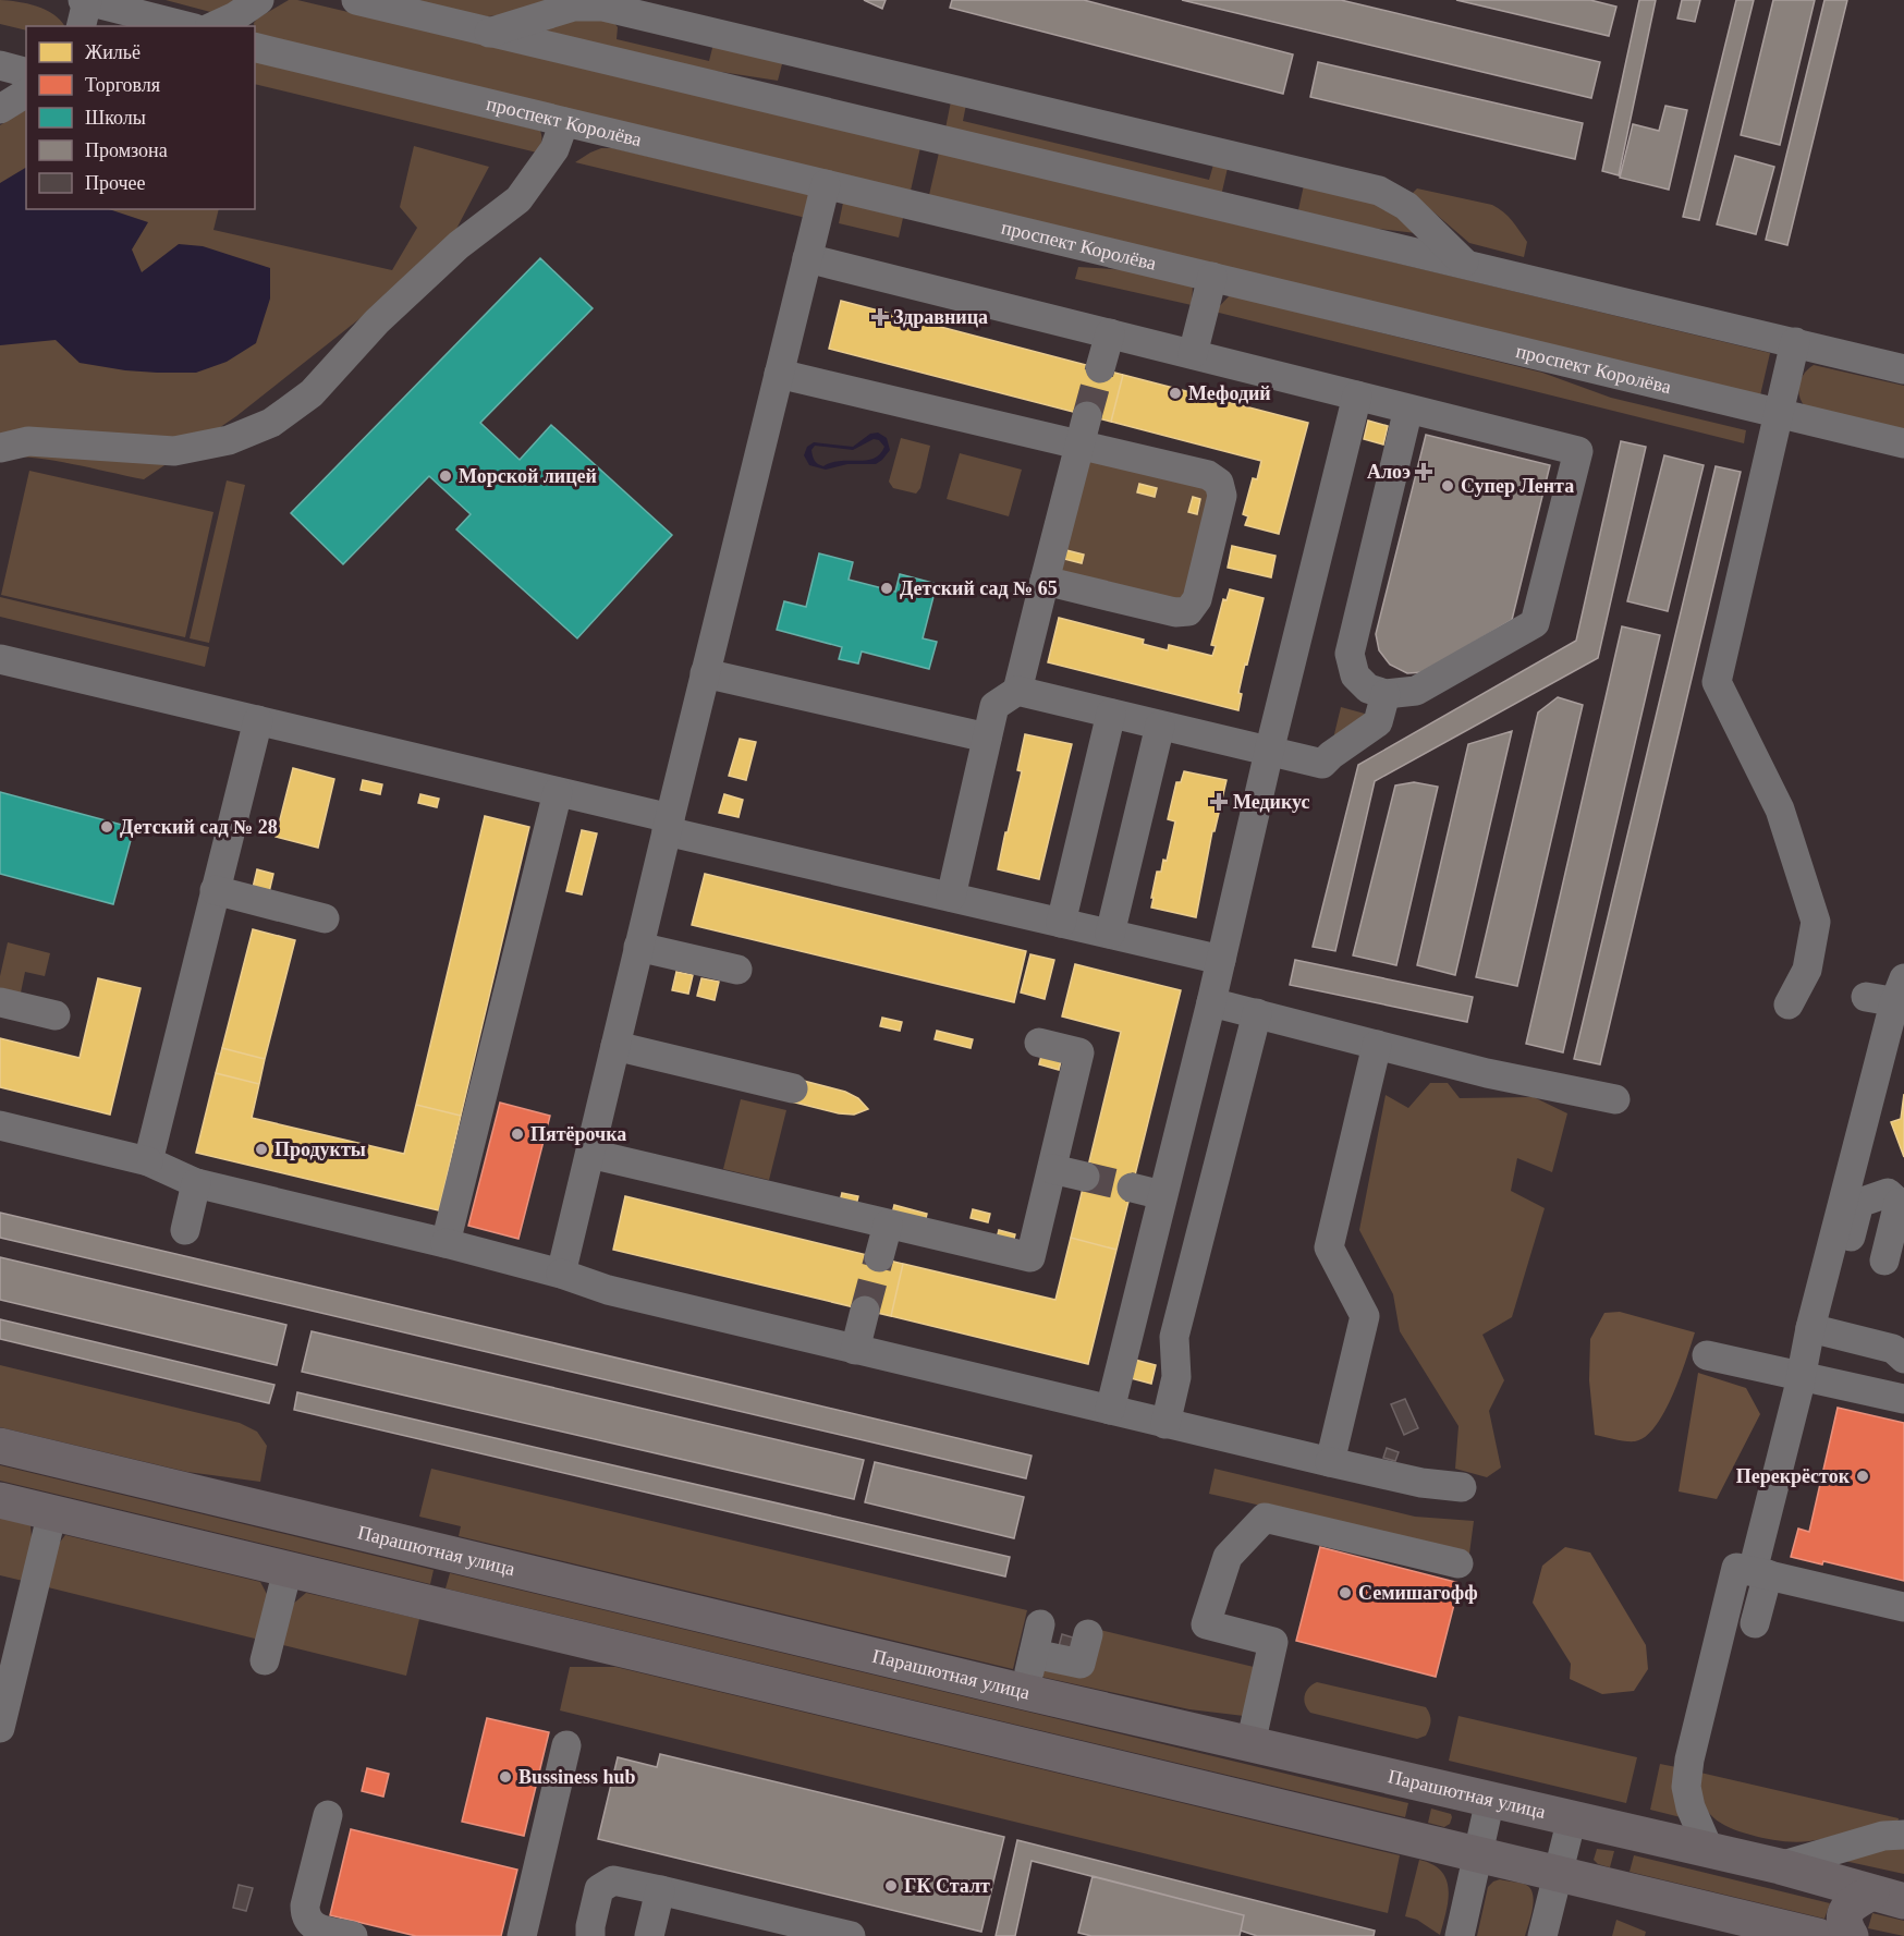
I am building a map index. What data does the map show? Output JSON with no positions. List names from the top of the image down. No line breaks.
{"streets":{"main road":["Парашютная улица"],"street":["проспект Королёва"]},"places":{"health":["Здравница","Алоэ","Медикус"],"other":["Мефодий","Морской лицей","Супер Лента","Детский сад № 65","Детский сад № 28","Пятёрочка","Продукты","Перекрёсток","Семишагофф","Bussiness hub","ГК Сталт"]},"legend":["Жильё","Торговля","Школы","Промзона","Прочее"]}
